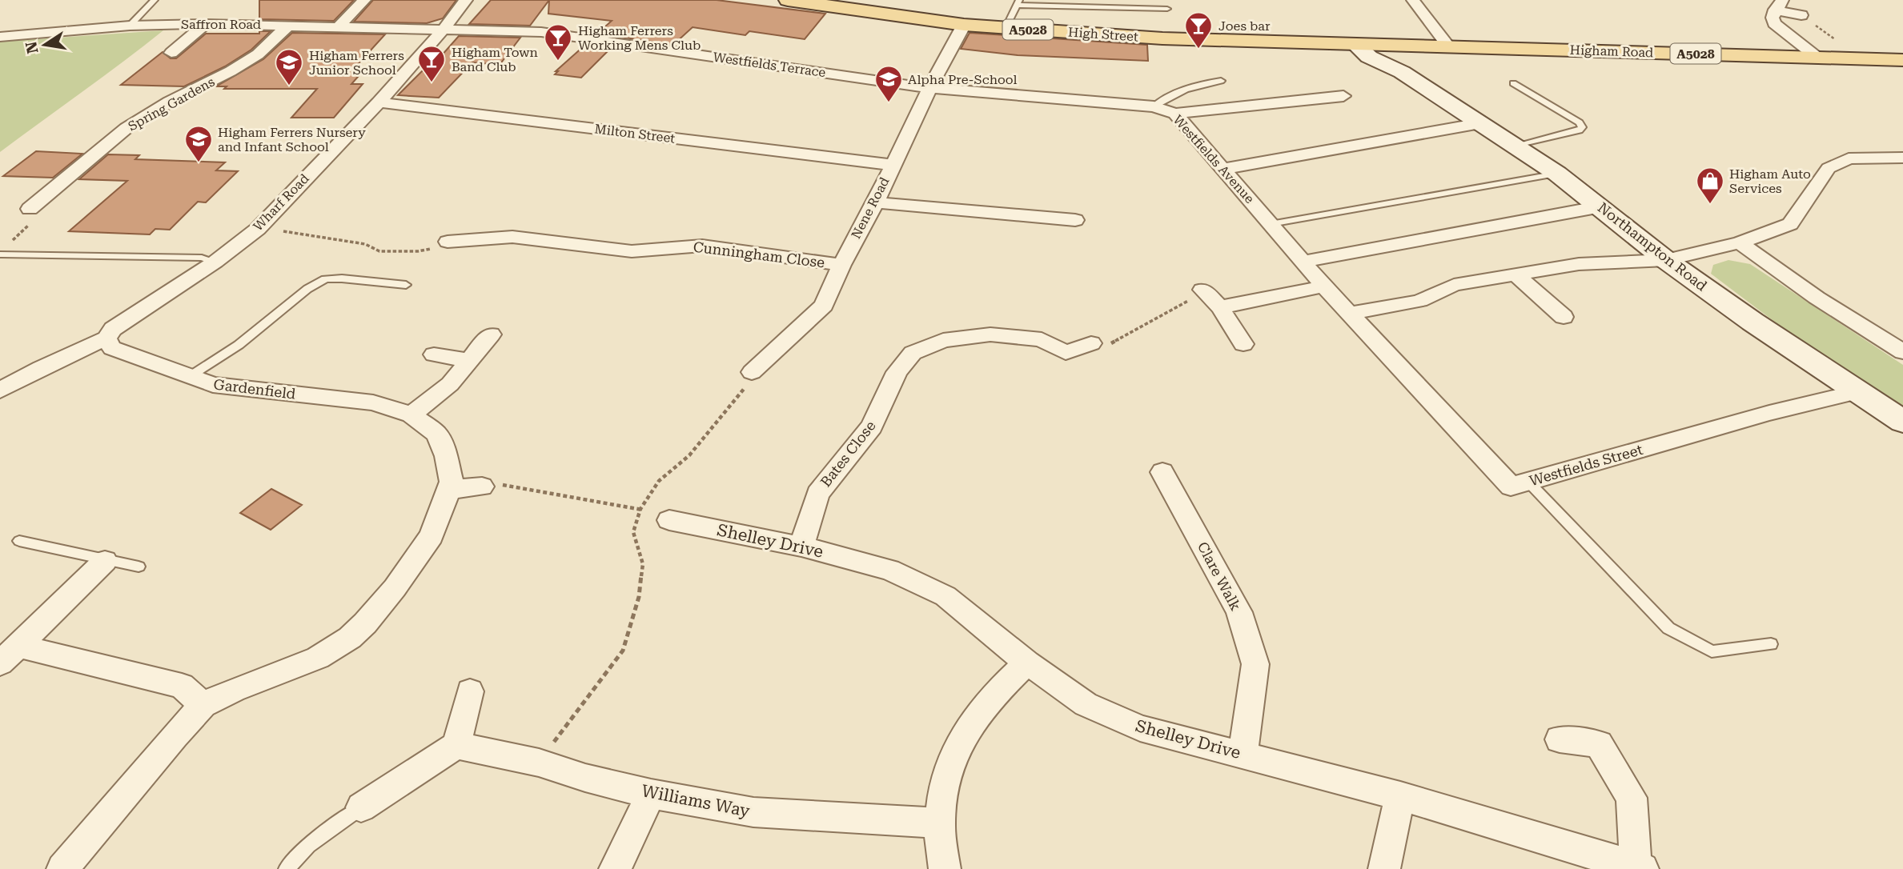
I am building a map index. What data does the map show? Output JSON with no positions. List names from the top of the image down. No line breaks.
{"streets":{"main road":["A5028","High Street","Higham Road","Northampton Road"],"street":["Saffron Road","Westfields Terrace","Spring Gardens","Milton Street","Westfields Avenue","Wharf Road","Nene Road","Cunningham Close","Gardenfield","Bates Close","Westfields Street","Shelley Drive","Clare Walk","Williams Way"]},"crossings":[["Saffron Road","Westfields Terrace"],["Saffron Road","Spring Gardens"],["Saffron Road","Wharf Road"],["High Street","Higham Road"],["High Street","Nene Road"],["High Street","Northampton Road"],["Westfields Terrace","Westfields Avenue"],["Westfields Terrace","Wharf Road"],["Westfields Terrace","Nene Road"],["Milton Street","Wharf Road"],["Milton Street","Nene Road"],["Westfields Avenue","Nene Road"],["Westfields Avenue","Westfields Street"],["Wharf Road","Gardenfield"],["Nene Road","Cunningham Close"],["Northampton Road","Westfields Street"],["Bates Close","Shelley Drive"],["Shelley Drive","Clare Walk"]],"places":{"bar":["Joes bar","Higham Ferrers Working Mens Club","Higham Town Band Club"],"school or university":["Higham Ferrers Junior School","Alpha Pre-School","Higham Ferrers Nursery and Infant School"],"shop":["Higham Auto Services"]},"north":"left"}
